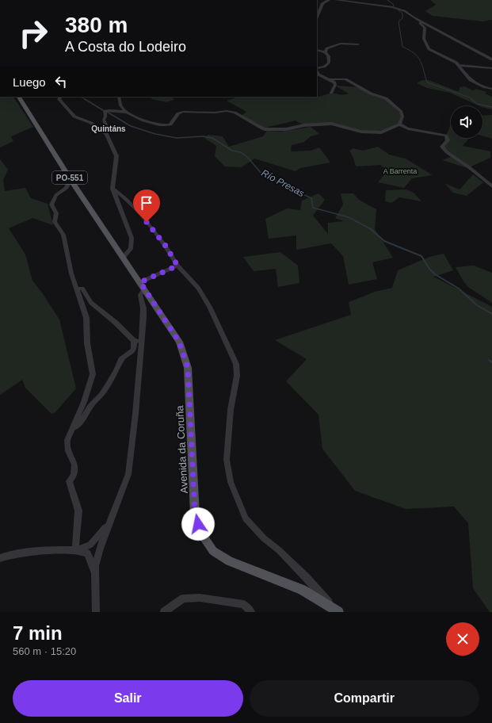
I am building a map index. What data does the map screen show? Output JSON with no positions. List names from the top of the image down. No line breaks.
{"streets":{"main road":["PO-551","Avenida da Coruña"]},"crossings":[["PO-551","Avenida da Coruña"]],"districts":["Quintáns"],"water":["Río Presas"],"parks":["A Barrenta"],"page":{"turn":["380 m","A Costa do Lodeiro"],"then":"Luego","heading":["7 min","560 m · 15:20"],"buttons":["Salir","Compartir"]}}
